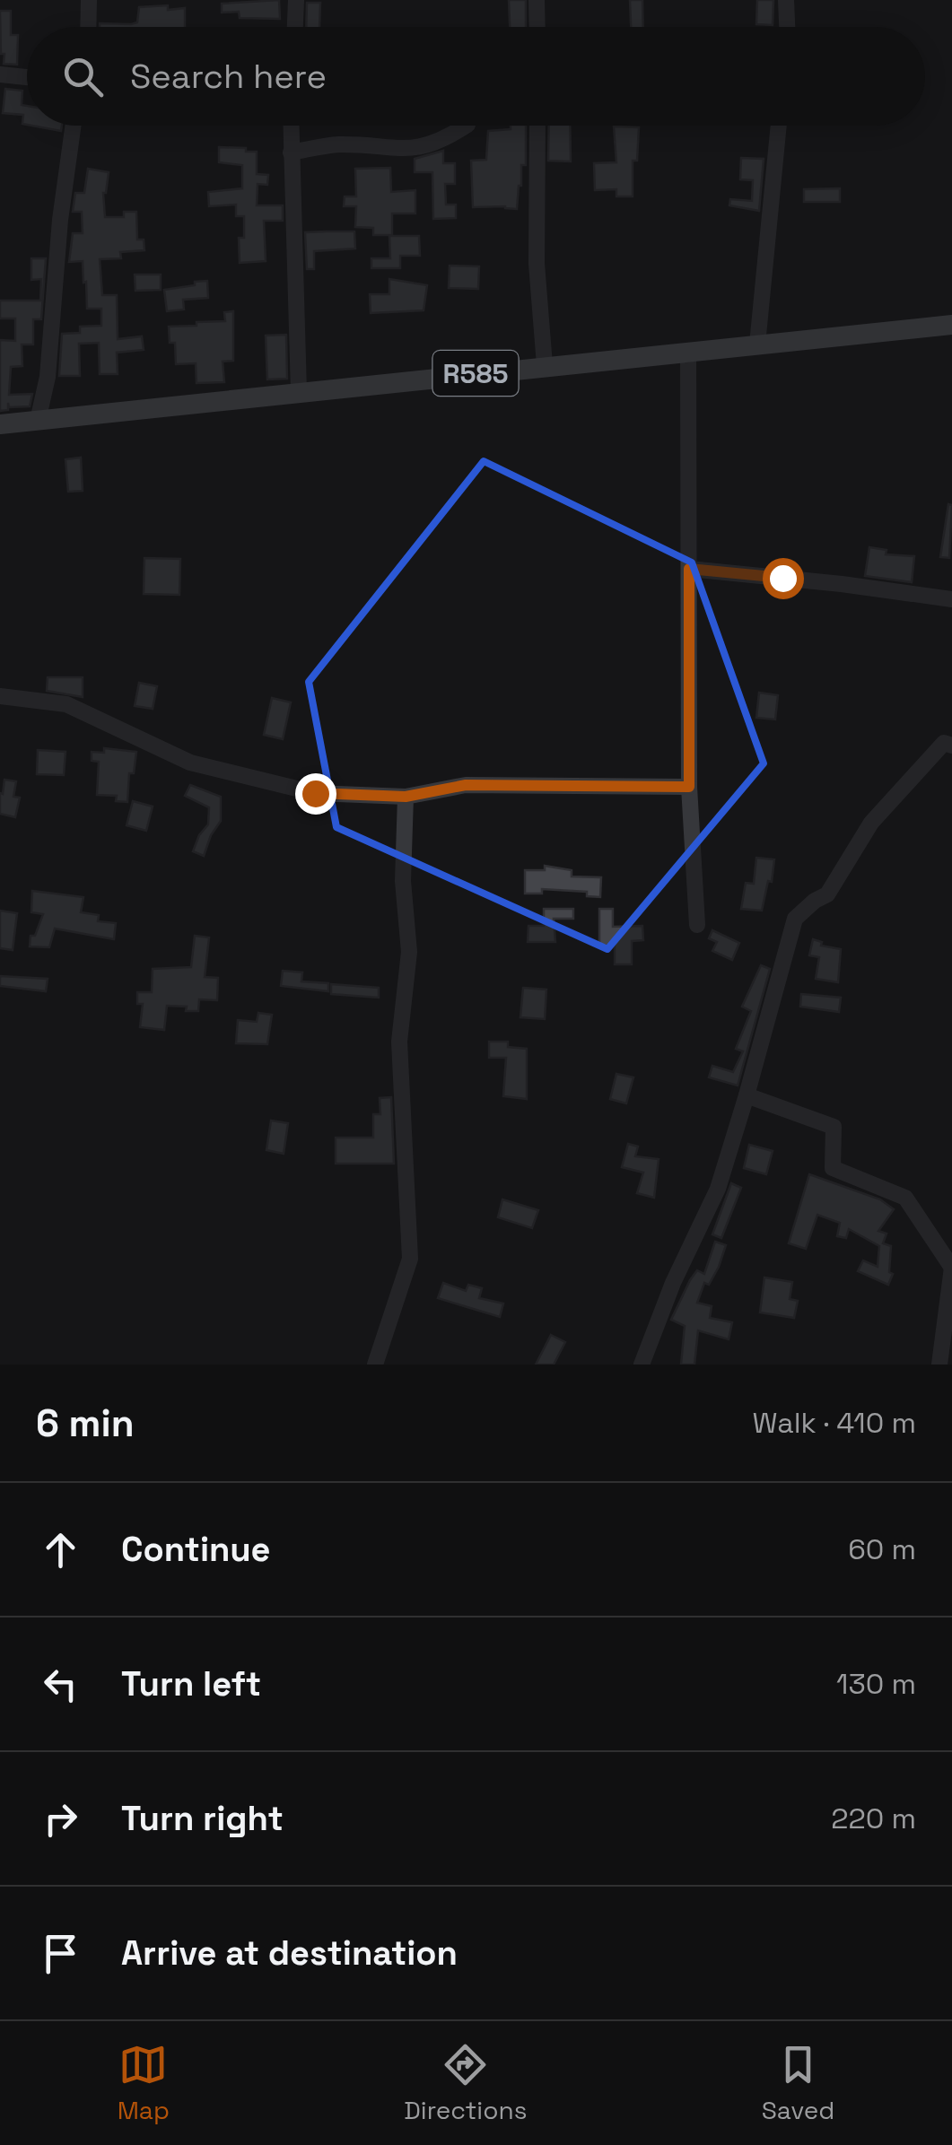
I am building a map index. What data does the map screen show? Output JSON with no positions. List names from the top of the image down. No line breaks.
{"streets":{"main road":["R585"]},"page":{"search":"Search here","heading":["6 min","Walk · 410 m"],"list":[["Continue","60 m"],["Turn left","130 m"],["Turn right","220 m"],"Arrive at destination"],"nav":["Map","Directions","Saved"]}}
